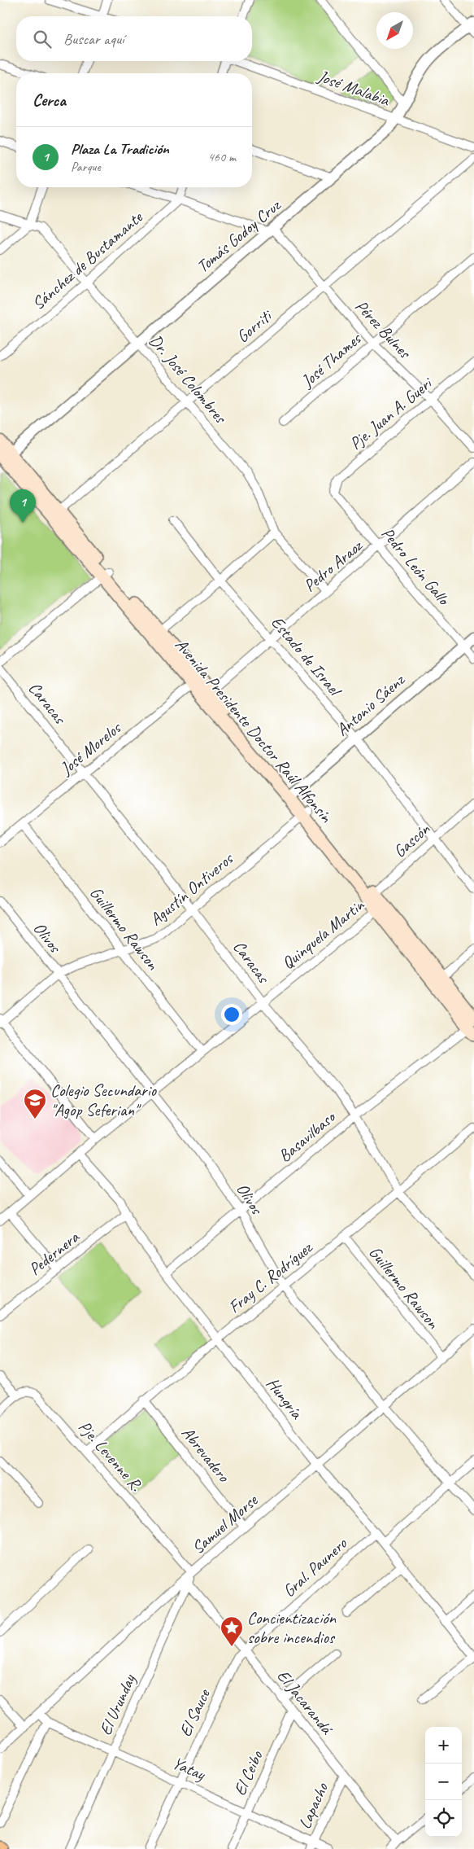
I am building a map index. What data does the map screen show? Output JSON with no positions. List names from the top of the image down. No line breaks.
{"streets":{"main road":["Avenida Presidente Doctor Raúl Alfonsín"],"street":["José Malabia","Tomás Godoy Cruz","Sánchez de Bustamante","Gorriti","Pérez Bulnes","José Thames","Dr. José Colombres","Pje. Juan A. Gueri","Pedro Araoz","Pedro León Gallo","Estado de Israel","Caracas","Antonio Sáenz","José Morelos","Gascón","Agustín Ontiveros","Guillermo Rawson","Quinquela Martin","Olivos","Basavilbaso","Pedernera","Fray C. Rodríguez","Hungría","Abrevadero","Pje. Levenne R.","Samuel Morse","Gral. Paunero","El Jacarandá","El Urunday","El Sauce","Yatay","El Ceibo","Lapacho"]},"crossings":[["José Malabia","Tomás Godoy Cruz"],["Tomás Godoy Cruz","Pérez Bulnes"],["Tomás Godoy Cruz","Dr. José Colombres"],["Tomás Godoy Cruz","Avenida Presidente Doctor Raúl Alfonsín"],["Sánchez de Bustamante","Dr. José Colombres"],["Gorriti","Pérez Bulnes"],["Gorriti","Dr. José Colombres"],["Gorriti","Avenida Presidente Doctor Raúl Alfonsín"],["Pérez Bulnes","José Thames"],["Pérez Bulnes","Pje. Juan A. Gueri"],["Dr. José Colombres","Pedro Araoz"],["Pje. Juan A. Gueri","Pedro León Gallo"],["Pedro Araoz","Pedro León Gallo"],["Pedro Araoz","Estado de Israel"],["Pedro Araoz","Avenida Presidente Doctor Raúl Alfonsín"],["Pedro León Gallo","Antonio Sáenz"],["Estado de Israel","Antonio Sáenz"],["Estado de Israel","Gascón"],["Caracas","José Morelos"],["Caracas","Agustín Ontiveros"],["Caracas","Quinquela Martin"],["Caracas","Basavilbaso"],["Caracas","Fray C. Rodríguez"],["Antonio Sáenz","Avenida Presidente Doctor Raúl Alfonsín"],["Avenida Presidente Doctor Raúl Alfonsín","José Morelos"],["Avenida Presidente Doctor Raúl Alfonsín","Gascón"],["Avenida Presidente Doctor Raúl Alfonsín","Agustín Ontiveros"],["Avenida Presidente Doctor Raúl Alfonsín","Quinquela Martin"],["Avenida Presidente Doctor Raúl Alfonsín","Basavilbaso"],["José Morelos","Guillermo Rawson"],["Agustín Ontiveros","Guillermo Rawson"],["Agustín Ontiveros","Olivos"],["Guillermo Rawson","Quinquela Martin"],["Guillermo Rawson","Fray C. Rodríguez"],["Guillermo Rawson","Samuel Morse"],["Quinquela Martin","Olivos"],["Quinquela Martin","Hungría"],["Olivos","Basavilbaso"],["Olivos","Fray C. Rodríguez"],["Olivos","Samuel Morse"],["Basavilbaso","Hungría"],["Pedernera","Hungría"],["Fray C. Rodríguez","Hungría"],["Fray C. Rodríguez","Abrevadero"],["Fray C. Rodríguez","Pje. Levenne R."],["Hungría","Samuel Morse"],["Hungría","Gral. Paunero"],["Abrevadero","Samuel Morse"],["Pje. Levenne R.","Samuel Morse"],["Pje. Levenne R.","El Urunday"],["Samuel Morse","El Urunday"],["Samuel Morse","Yatay"],["Gral. Paunero","El Jacarandá"],["Gral. Paunero","El Sauce"],["El Jacarandá","El Urunday"],["El Jacarandá","El Ceibo"],["El Jacarandá","Lapacho"],["El Urunday","Yatay"],["El Sauce","Yatay"],["Yatay","El Ceibo"],["Yatay","Lapacho"]],"places":{"school or university":["Colegio Secundario \"Agop Seferian\""],"place":["Concientización sobre incendios"]},"north":"bottom left","page":{"search":"Buscar aquí","heading":"Cerca","list":[{"mark":"1","name":"Plaza La Tradición","note":"Parque","value":"460 m"}],"pins":"1","map_buttons":["+","−"]}}
